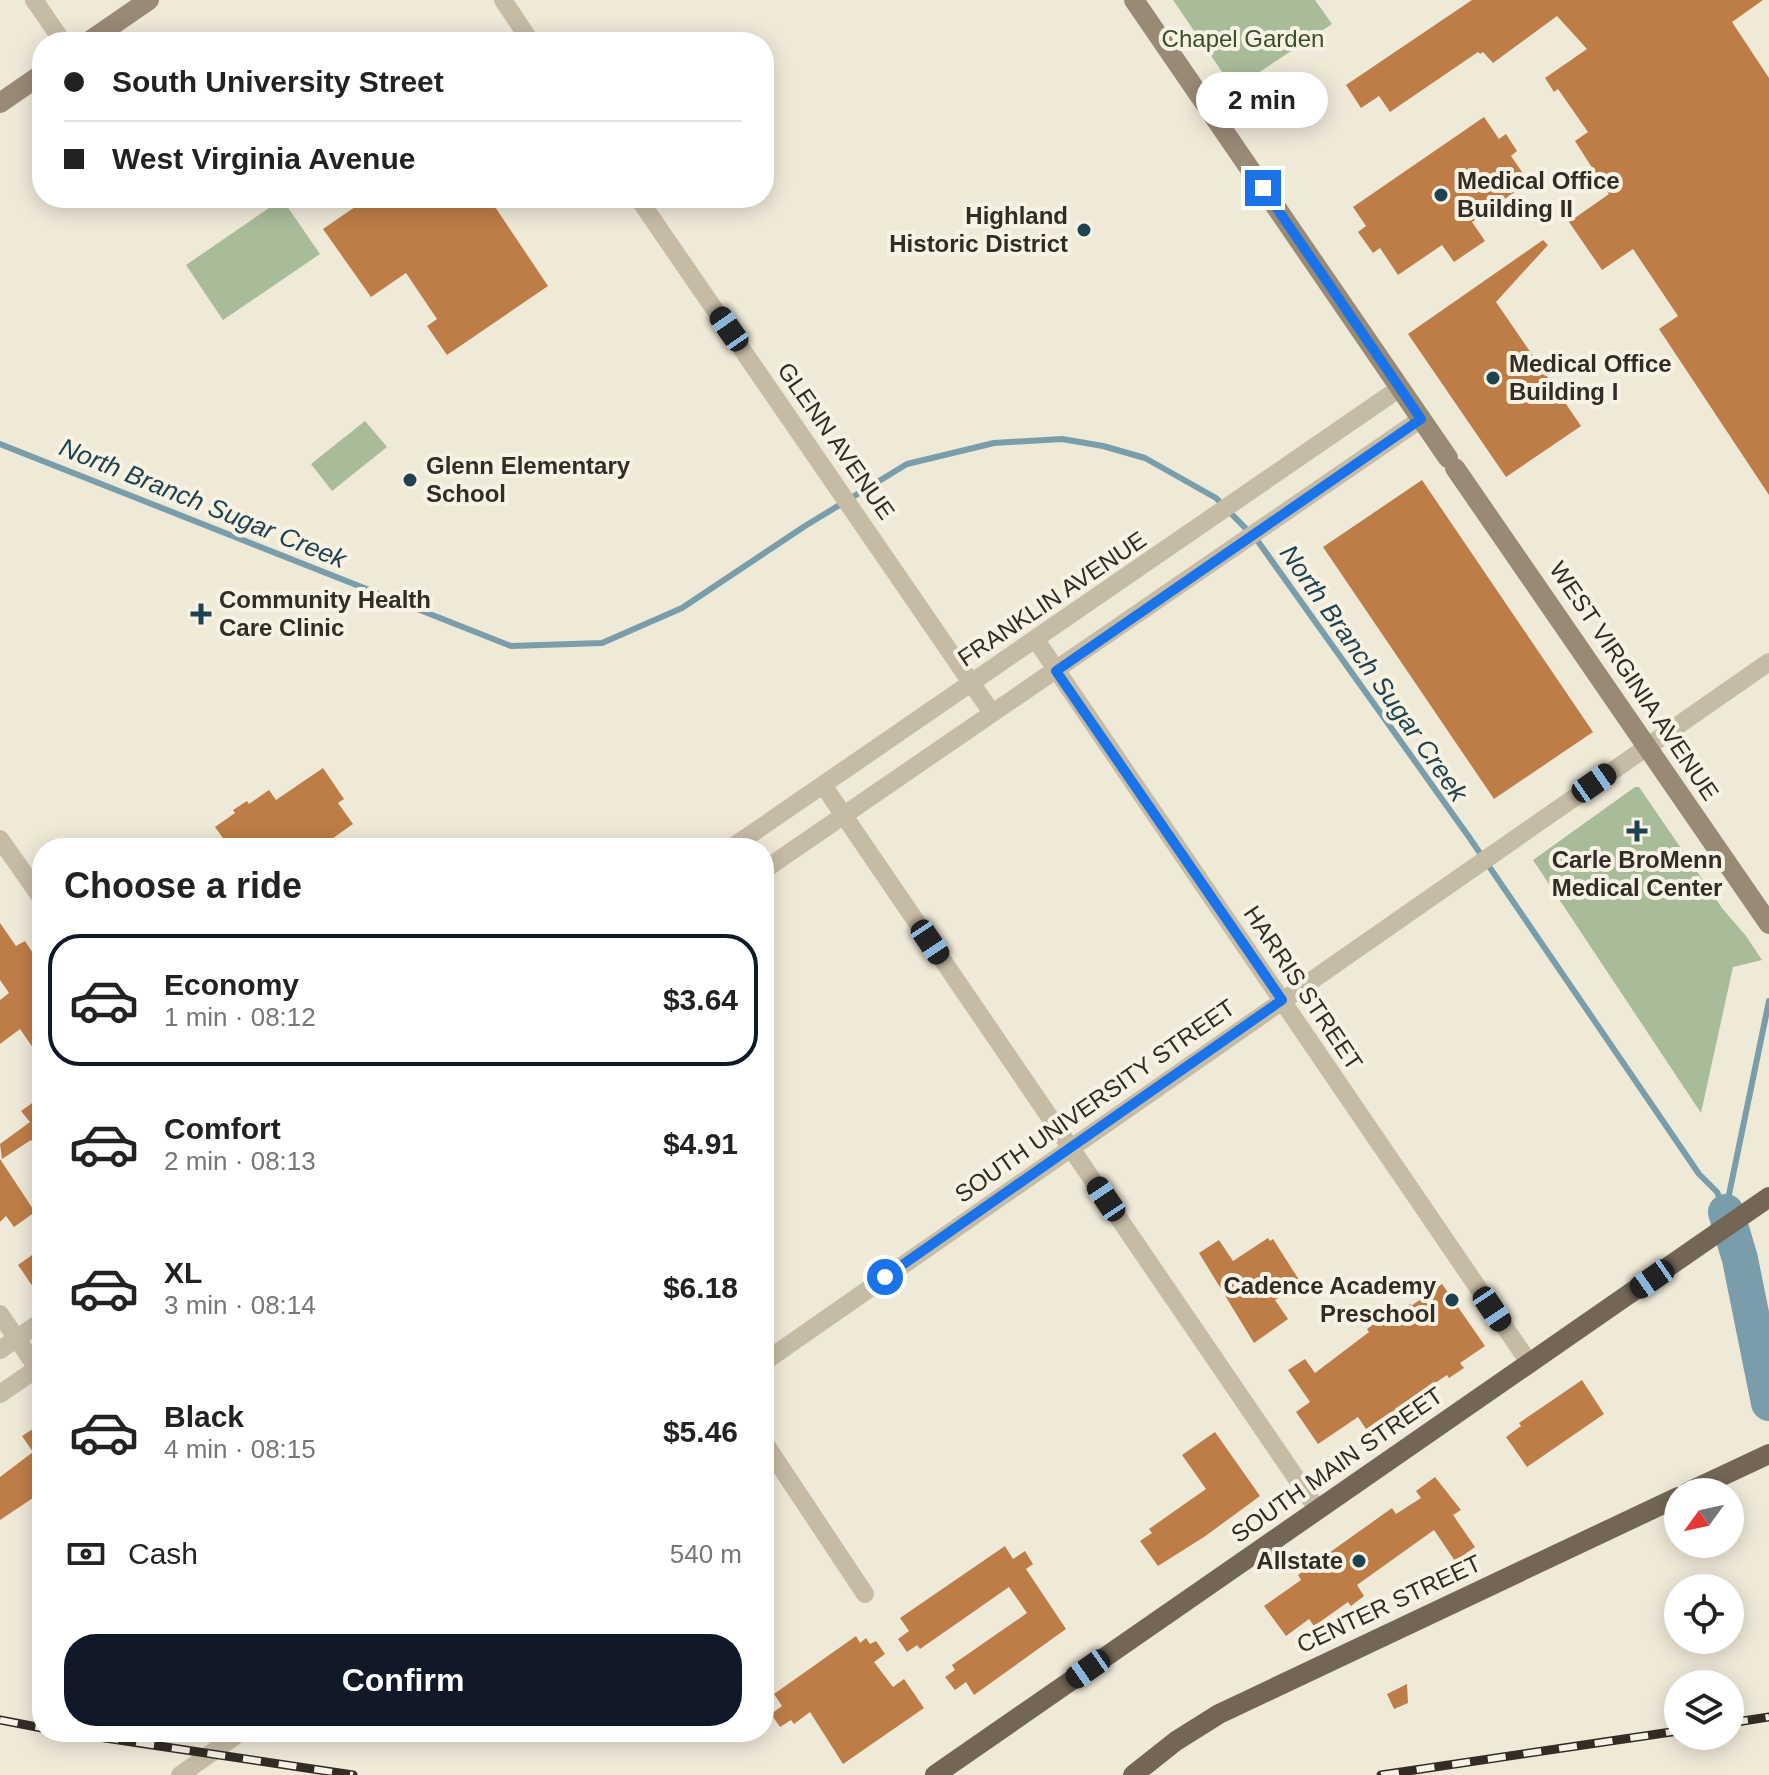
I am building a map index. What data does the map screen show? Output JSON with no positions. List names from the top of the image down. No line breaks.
{"streets":{"main road":["SOUTH MAIN STREET","CENTER STREET"],"street":["GLENN AVENUE","FRANKLIN AVENUE","WEST VIRGINIA AVENUE","HARRIS STREET","SOUTH UNIVERSITY STREET"]},"crossings":[["GLENN AVENUE","FRANKLIN AVENUE"],["FRANKLIN AVENUE","WEST VIRGINIA AVENUE"],["FRANKLIN AVENUE","HARRIS STREET"],["WEST VIRGINIA AVENUE","SOUTH UNIVERSITY STREET"],["HARRIS STREET","SOUTH UNIVERSITY STREET"],["HARRIS STREET","SOUTH MAIN STREET"]],"water":["North Branch Sugar Creek"],"parks":["Chapel Garden"],"places":{"other":["Medical Office Building II","Highland Historic District","Medical Office Building I","Glenn Elementary School","Cadence Academy Preschool","Allstate"],"health":["Community Health Care Clinic","Carle BroMenn Medical Center"]},"north":"bottom left","page":{"banner":["South University Street","West Virginia Avenue"],"bubble":"2 min","heading":"Choose a ride","list":[{"name":"Economy","note":"1 min · 08:12","value":"$3.64"},{"name":"Comfort","note":"2 min · 08:13","value":"$4.91"},{"name":"XL","note":"3 min · 08:14","value":"$6.18"},{"name":"Black","note":"4 min · 08:15","value":"$5.46"}],"pay":["Cash","540 m"],"buttons":"Confirm"}}
